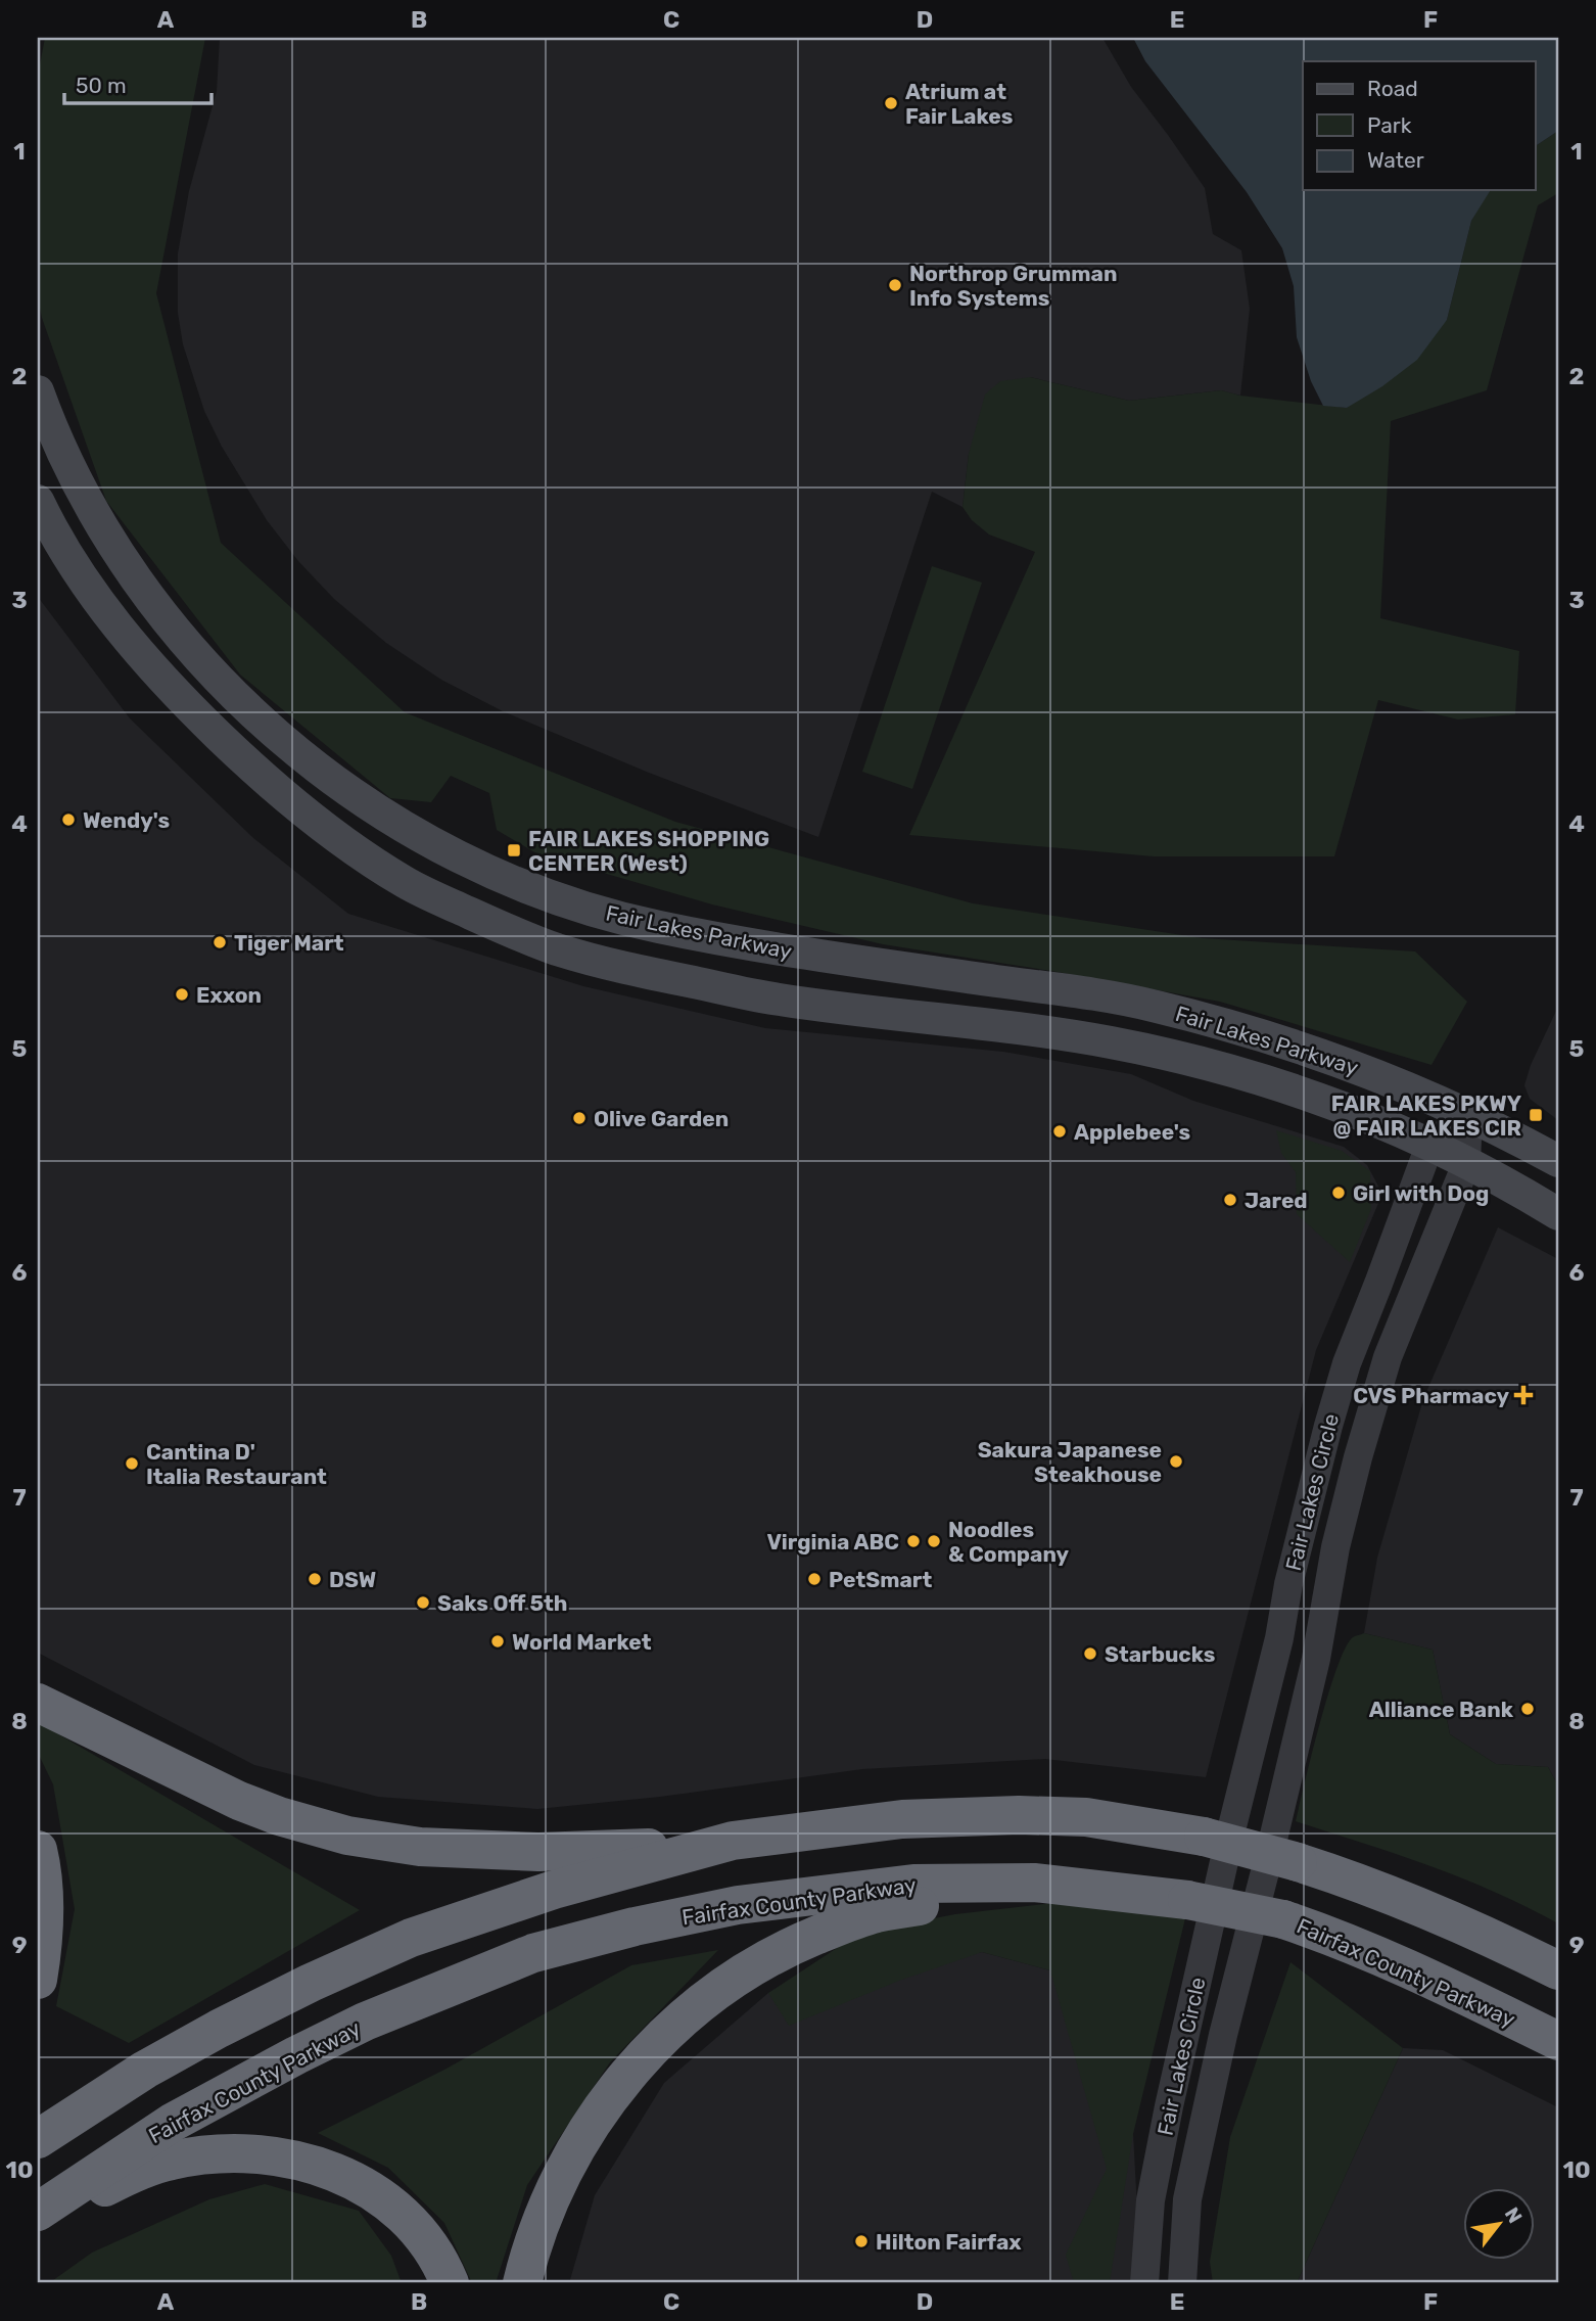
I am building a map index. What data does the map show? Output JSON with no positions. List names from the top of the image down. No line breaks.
{"streets":{"highway":["Fairfax County Parkway"],"main road":["Fair Lakes Parkway"],"street":["Fair Lakes Circle"]},"crossings":[["Fair Lakes Parkway","Fair Lakes Circle"]],"places":{"other":["Atrium at Fair Lakes","Northrop Grumman Info Systems","Wendy's","Tiger Mart","Exxon","Olive Garden","Applebee's","Girl with Dog","Jared","Sakura Japanese Steakhouse","Cantina D' Italia Restaurant","Virginia ABC","Noodles & Company","DSW","PetSmart","Saks Off 5th","World Market","Starbucks","Alliance Bank","Hilton Fairfax"],"transit":["FAIR LAKES SHOPPING CENTER (West)","FAIR LAKES PKWY @ FAIR LAKES CIR"],"health":["CVS Pharmacy"]},"legend":["Road","Park","Water"],"scale_bar":"50 m","north":"top right","grid":{"columns":["A","B","C","D","E","F"],"rows":["1","2","3","4","5","6","7","8","9","10"]}}
